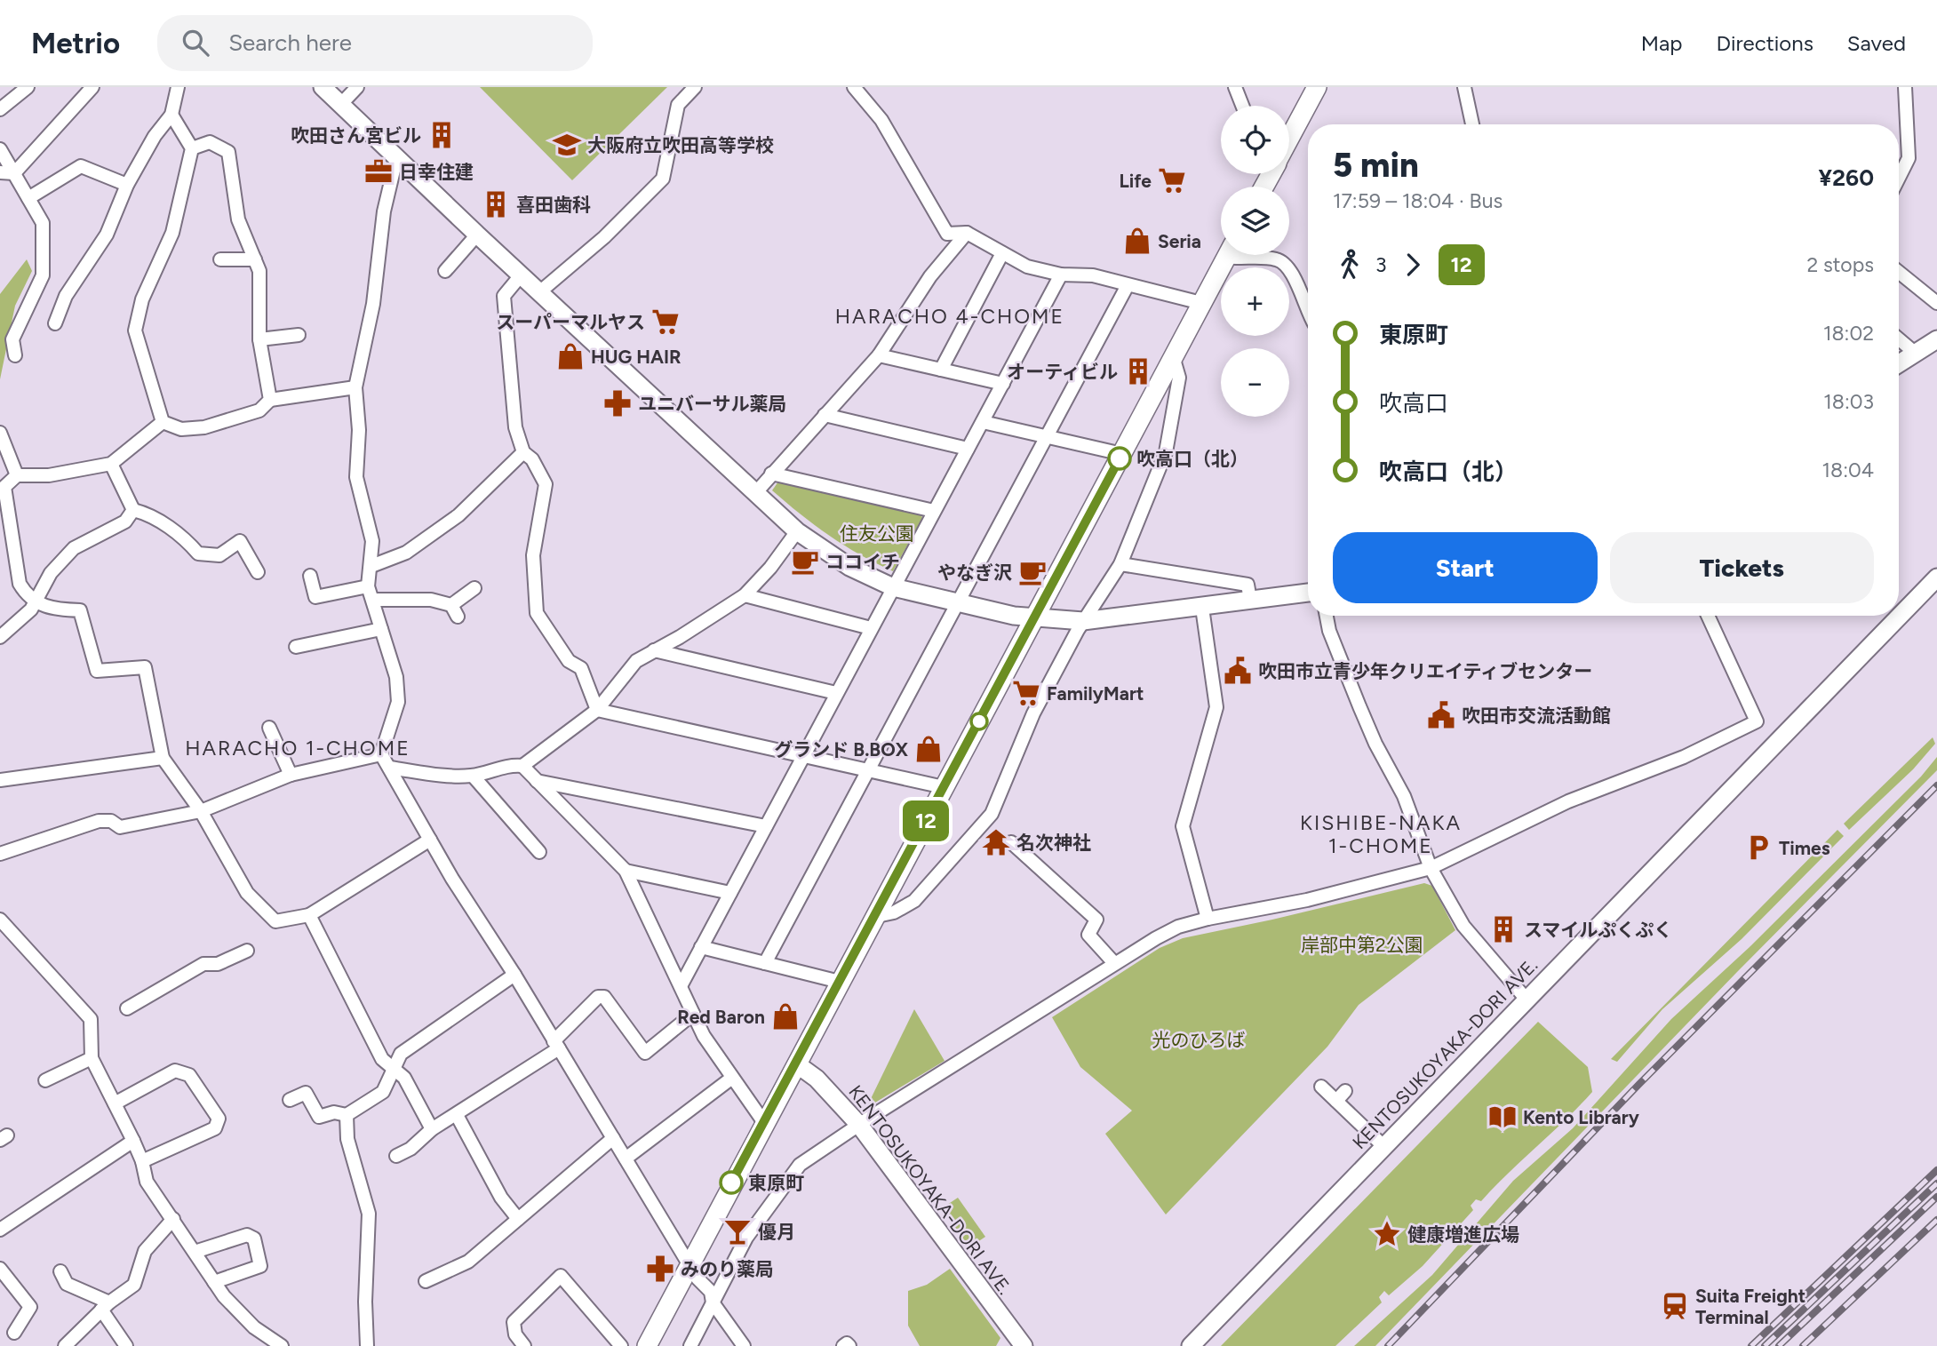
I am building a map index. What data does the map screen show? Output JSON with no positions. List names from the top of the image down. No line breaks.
{"streets":{"street":["KENTOSUKOYAKA-DORI AVE."]},"districts":["HARACHO 4-CHOME","HARACHO 1-CHOME","KISHIBE-NAKA 1-CHOME"],"parks":["住友公園","岸部中第2公園","光のひろば"],"places":{"building":["吹田さん宮ビル","喜田歯科","オーティビル","スマイルぷくぷく"],"school or university":["大阪府立吹田高等学校"],"office":["日幸住建"],"supermarket":["Life","スーパーマルヤス","FamilyMart"],"shop":["Seria","HUG HAIR","グランド B.BOX","Red Baron"],"pharmacy":["ユニバーサル薬局","みのり薬局"],"other":["吹高口（北）","東原町"],"cafe":["ココイチ","やなぎ沢"],"public building":["吹田市立青少年クリエイティブセンター","吹田市交流活動館"],"temple":["名次神社"],"parking":["Times"],"library":["Kento Library"],"bar":["優月"],"place":["健康増進広場"],"station":["Suita Freight Terminal"]},"lines":["bus line 12"],"page":{"header":"Metrio","search":"Search here","nav":["Map","Directions","Saved"],"on_map":"12","map_buttons":["+","−"],"heading":["5 min","17:59 – 18:04 · Bus","¥260"],"legs":["3","12","2 stops"],"list":[{"name":"東原町","value":"18:02"},{"name":"吹高口","value":"18:03"},{"name":"吹高口（北）","value":"18:04"}],"buttons":["Start","Tickets"]}}
